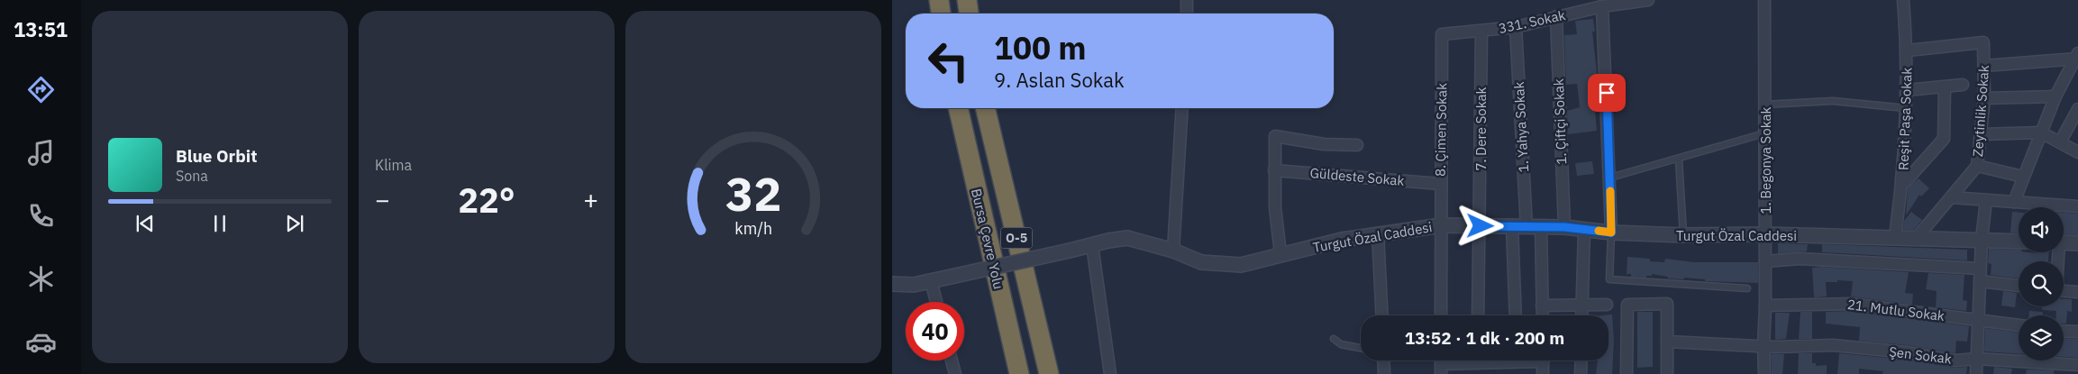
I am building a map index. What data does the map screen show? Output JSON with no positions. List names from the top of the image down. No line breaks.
{"streets":{"highway":["O-5","Bursa Çevre Yolu"],"street":["331. Sokak","Zeytinlik Sokak","Reşit Paşa Sokak","1. Çiftçi Sokak","1. Yahya Sokak","7. Dere Sokak","8. Çimen Sokak","1. Begonya Sokak","Güldeste Sokak","Turgut Özal Caddesi","21. Mutlu Sokak","Şen Sokak"]},"crossings":[["331. Sokak","1. Çiftçi Sokak"],["331. Sokak","1. Yahya Sokak"],["331. Sokak","7. Dere Sokak"],["331. Sokak","8. Çimen Sokak"],["Zeytinlik Sokak","Reşit Paşa Sokak"],["Zeytinlik Sokak","Turgut Özal Caddesi"],["Reşit Paşa Sokak","Turgut Özal Caddesi"],["1. Çiftçi Sokak","Turgut Özal Caddesi"],["1. Yahya Sokak","Turgut Özal Caddesi"],["7. Dere Sokak","Turgut Özal Caddesi"],["8. Çimen Sokak","Güldeste Sokak"],["8. Çimen Sokak","Turgut Özal Caddesi"],["1. Begonya Sokak","Turgut Özal Caddesi"],["1. Begonya Sokak","21. Mutlu Sokak"],["1. Begonya Sokak","Şen Sokak"]],"page":{"tabs":"13:51","tile":"Klima","turn":["100 m","9. Aslan Sokak"],"song":["Blue Orbit","Sona"],"heat":["−","22°","+"],"limit":"40","trip":"13:52 · 1 dk · 200 m","gauge":["32","km/h"]}}
